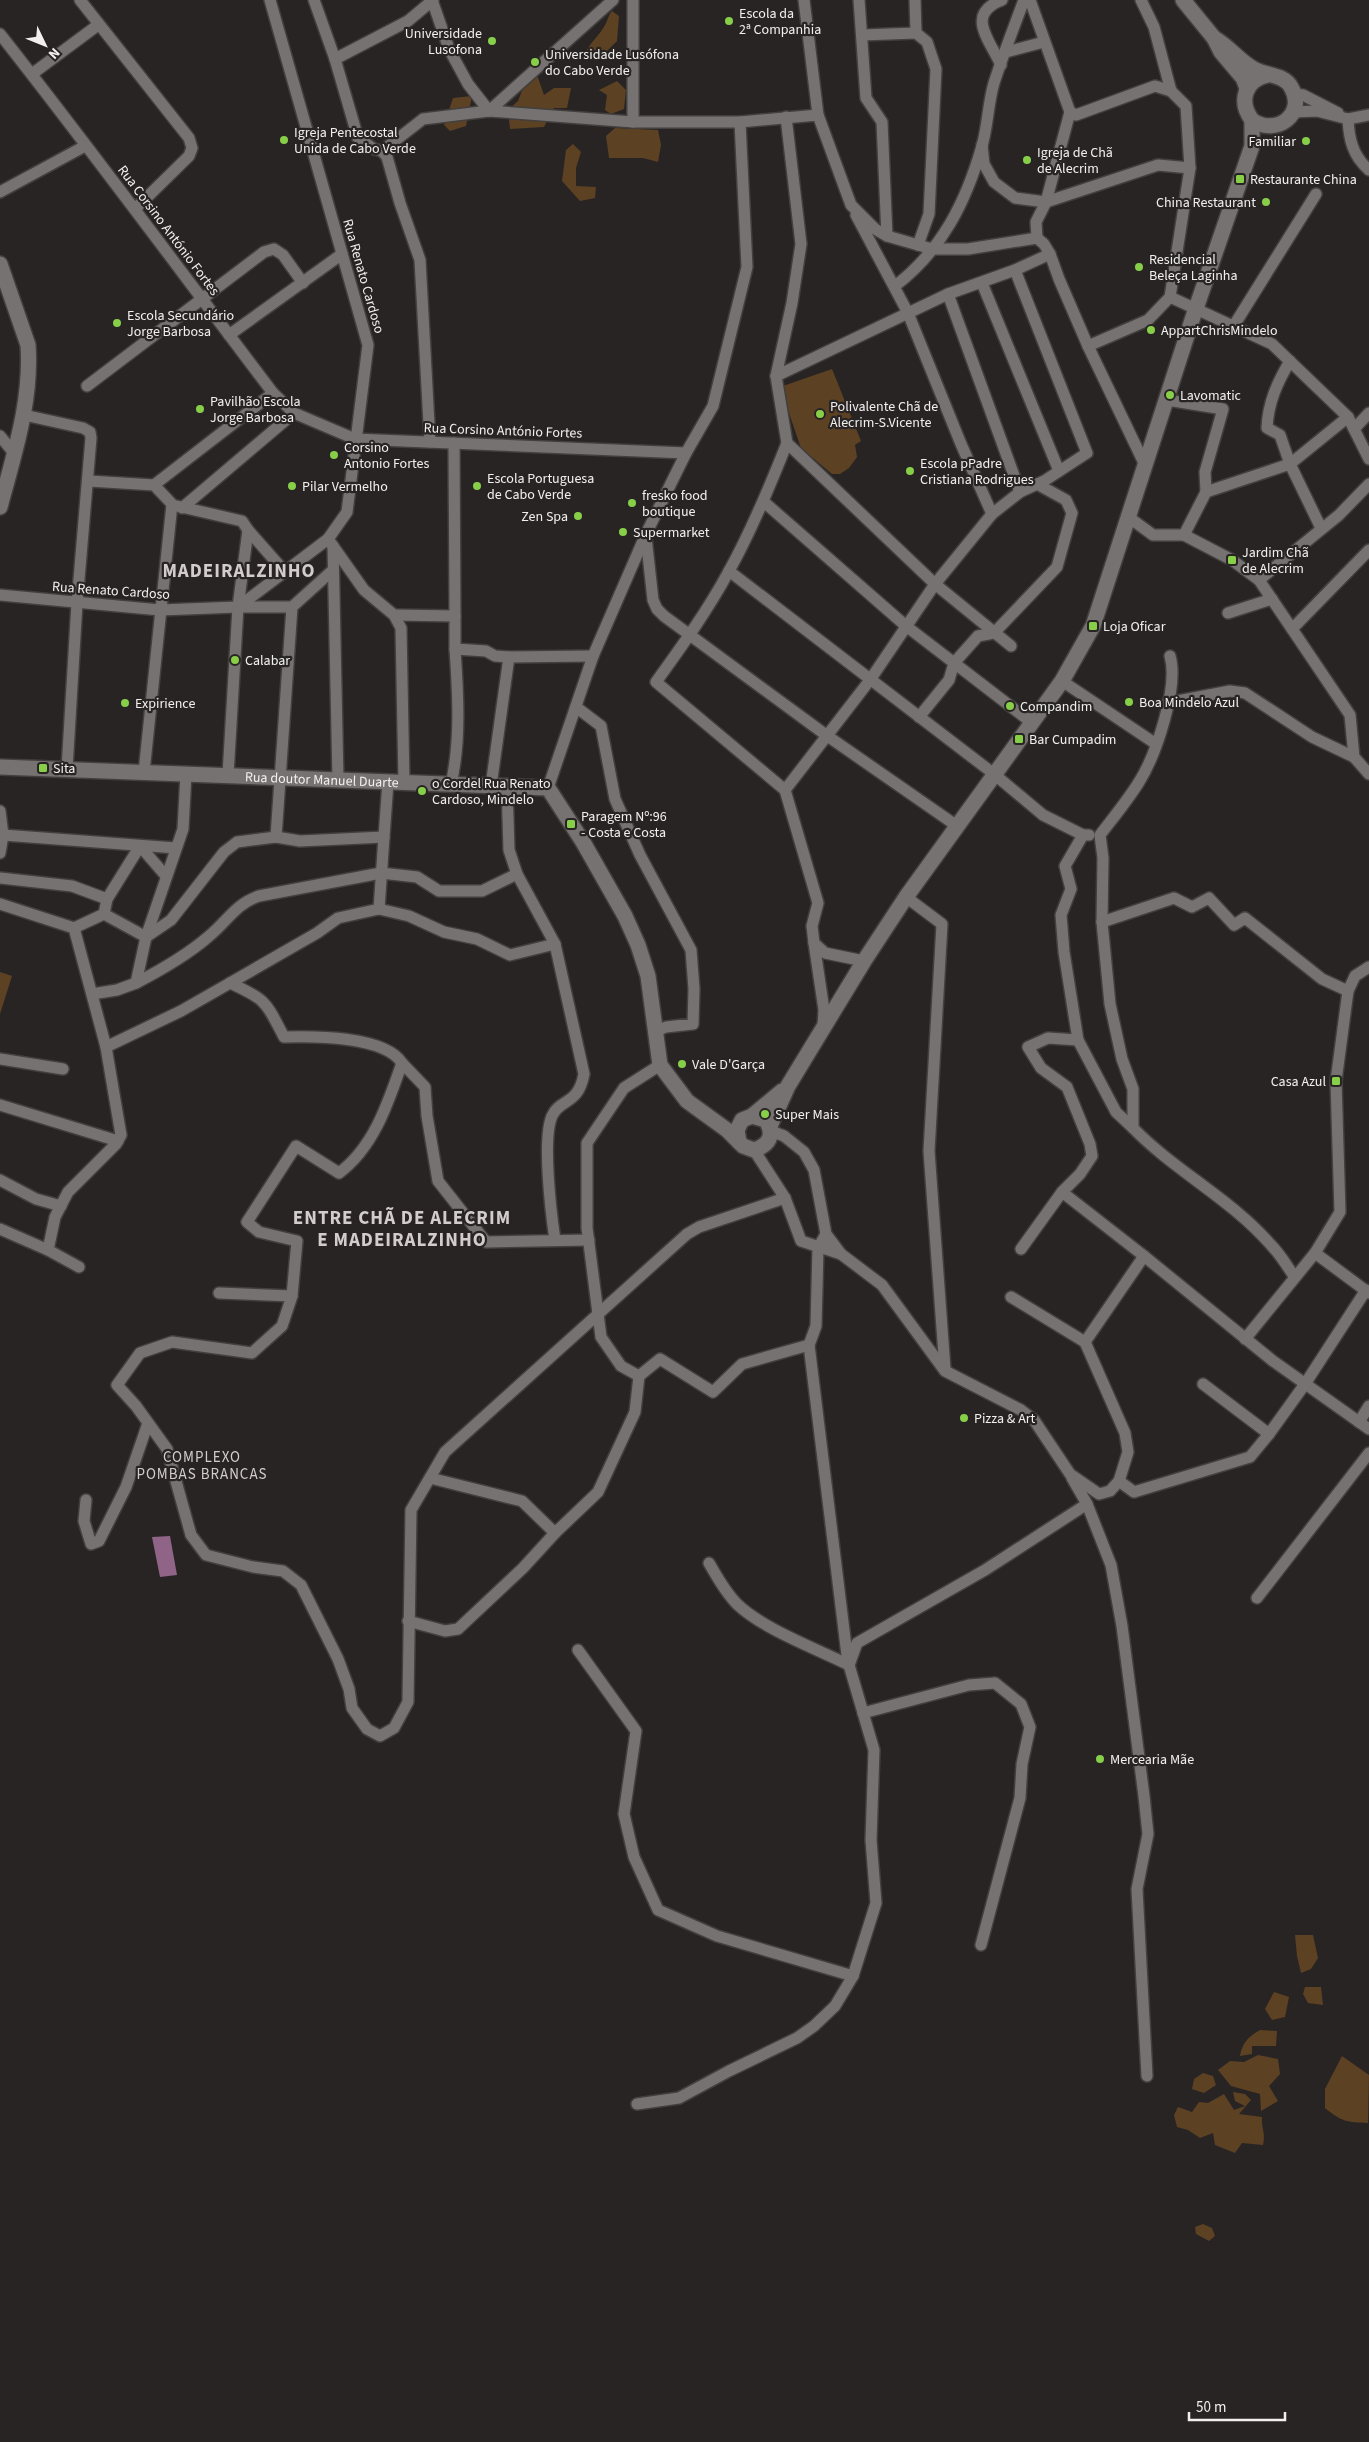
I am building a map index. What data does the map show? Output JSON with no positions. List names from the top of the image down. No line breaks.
{"streets":{"street":["Rua Corsino António Fortes","Rua Renato Cardoso","Rua doutor Manuel Duarte"]},"crossings":[["Rua Corsino António Fortes","Rua Renato Cardoso"]],"districts":["MADEIRALZINHO","ENTRE CHÃ DE ALECRIM E MADEIRALZINHO","COMPLEXO POMBAS BRANCAS"],"places":{"other":["Escola da 2ª Companhia","Universidade Lusofona","Universidade Lusófona do Cabo Verde","Igreja Pentecostal Unida de Cabo Verde","Familiar","Igreja de Chã de Alecrim","China Restaurant","Residencial Beleça Laginha","Escola Secundário Jorge Barbosa","AppartChrisMindelo","Lavomatic","Pavilhão Escola Jorge Barbosa","Polivalente Chã de Alecrim-S.Vicente","Corsino Antonio Fortes","Escola pPadre Cristiana Rodrigues","Pilar Vermelho","Escola Portuguesa de Cabo Verde","fresko food boutique","Zen Spa","Supermarket","Calabar","Boa Mindelo Azul","Expirience","Compandim","o Cordel Rua Renato Cardoso, Mindelo","Vale D'Garça","Super Mais","Pizza & Art","Mercearia Mãe"],"transit":["Restaurante China","Jardim Chã de Alecrim","Loja Oficar","Bar Cumpadim","Sita","Paragem Nº:96 - Costa e Costa","Casa Azul"]},"scale_bar":"50 m","north":"bottom right"}
